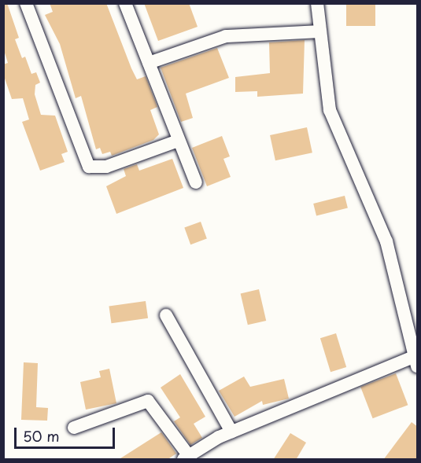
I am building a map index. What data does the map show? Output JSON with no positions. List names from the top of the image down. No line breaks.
{"scale_bar":"50 m"}
